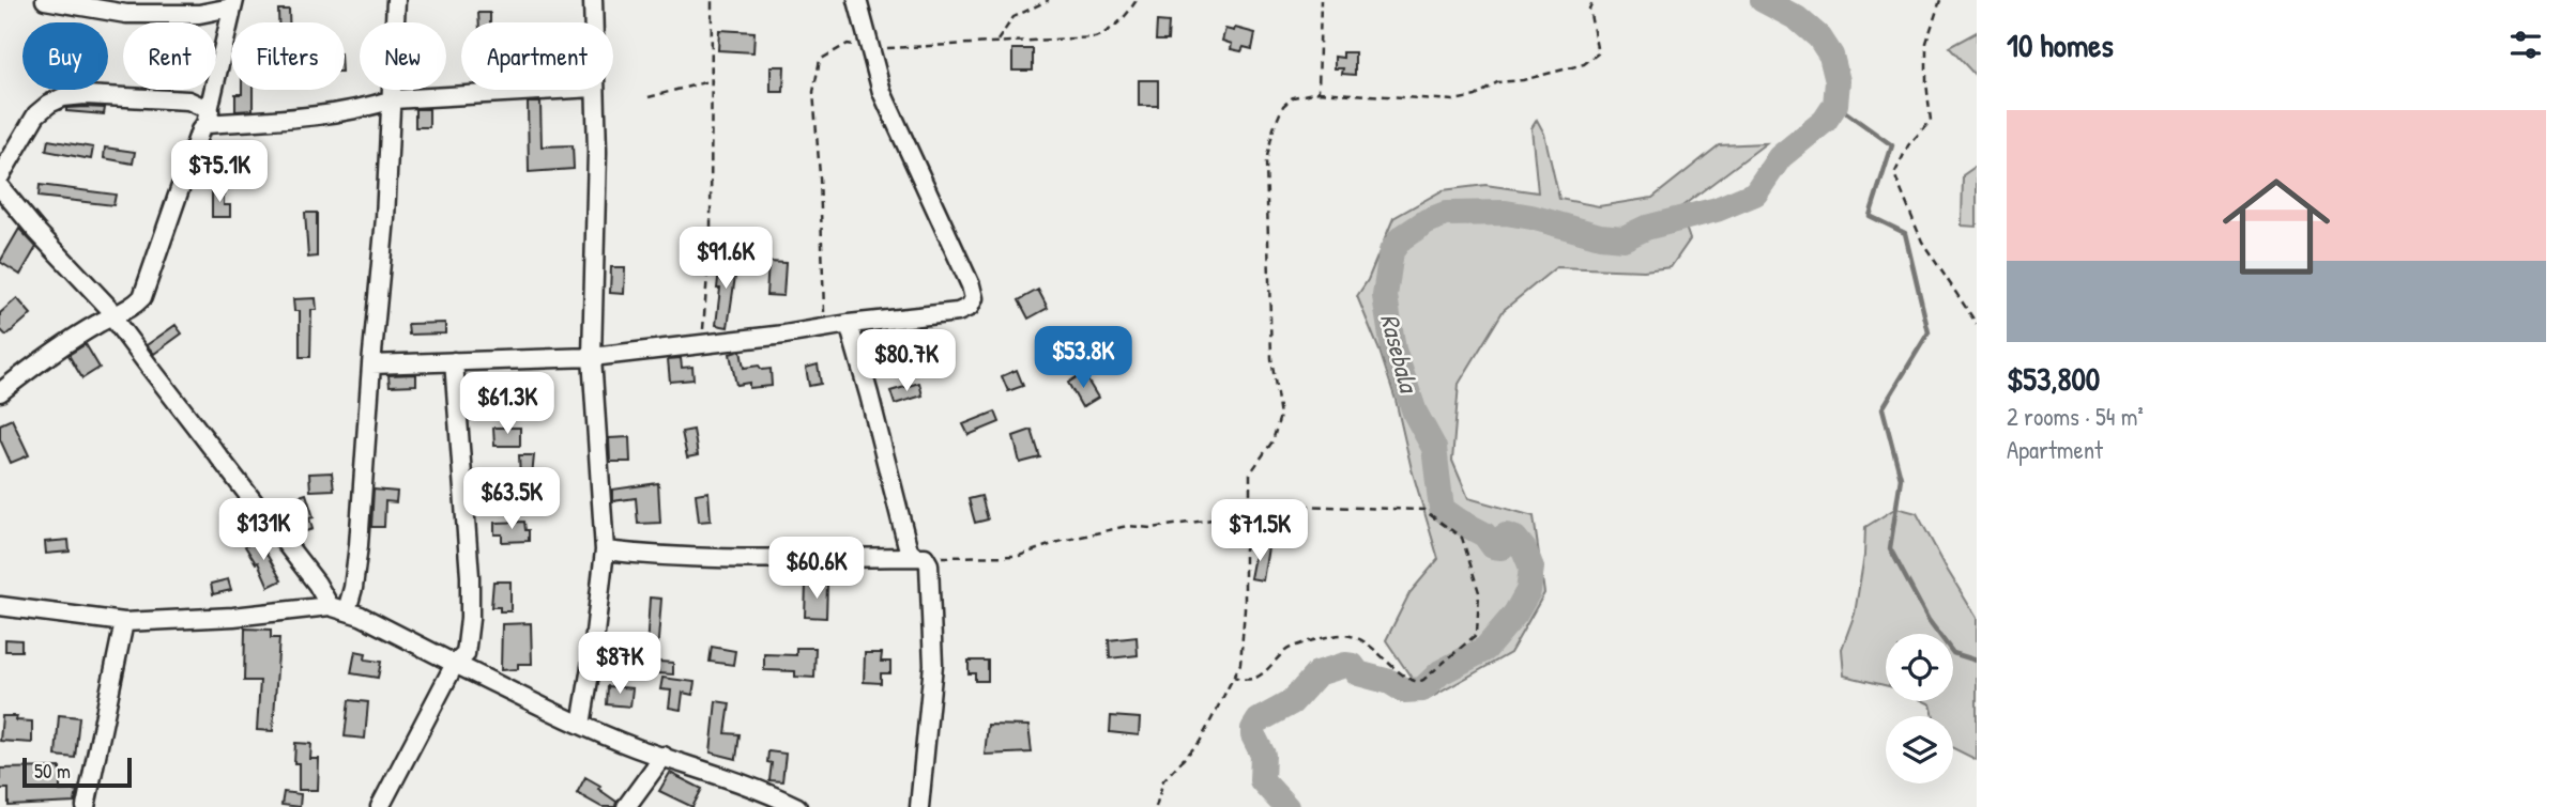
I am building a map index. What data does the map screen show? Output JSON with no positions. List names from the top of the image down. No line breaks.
{"water":["Rasebala"],"scale_bar":"50 m","page":{"heading":"10 homes","chip":["Buy","Rent","Filters","New","Apartment"],"list":[{"name":"$53,800","note":"2 rooms · 54 m² · Apartment"}],"price":["$75.1K","$91.6K","$53.8K","$80.7K","$61.3K","$63.5K","$131K","$71.5K","$60.6K","$87K"],"scale":"50 m"}}
